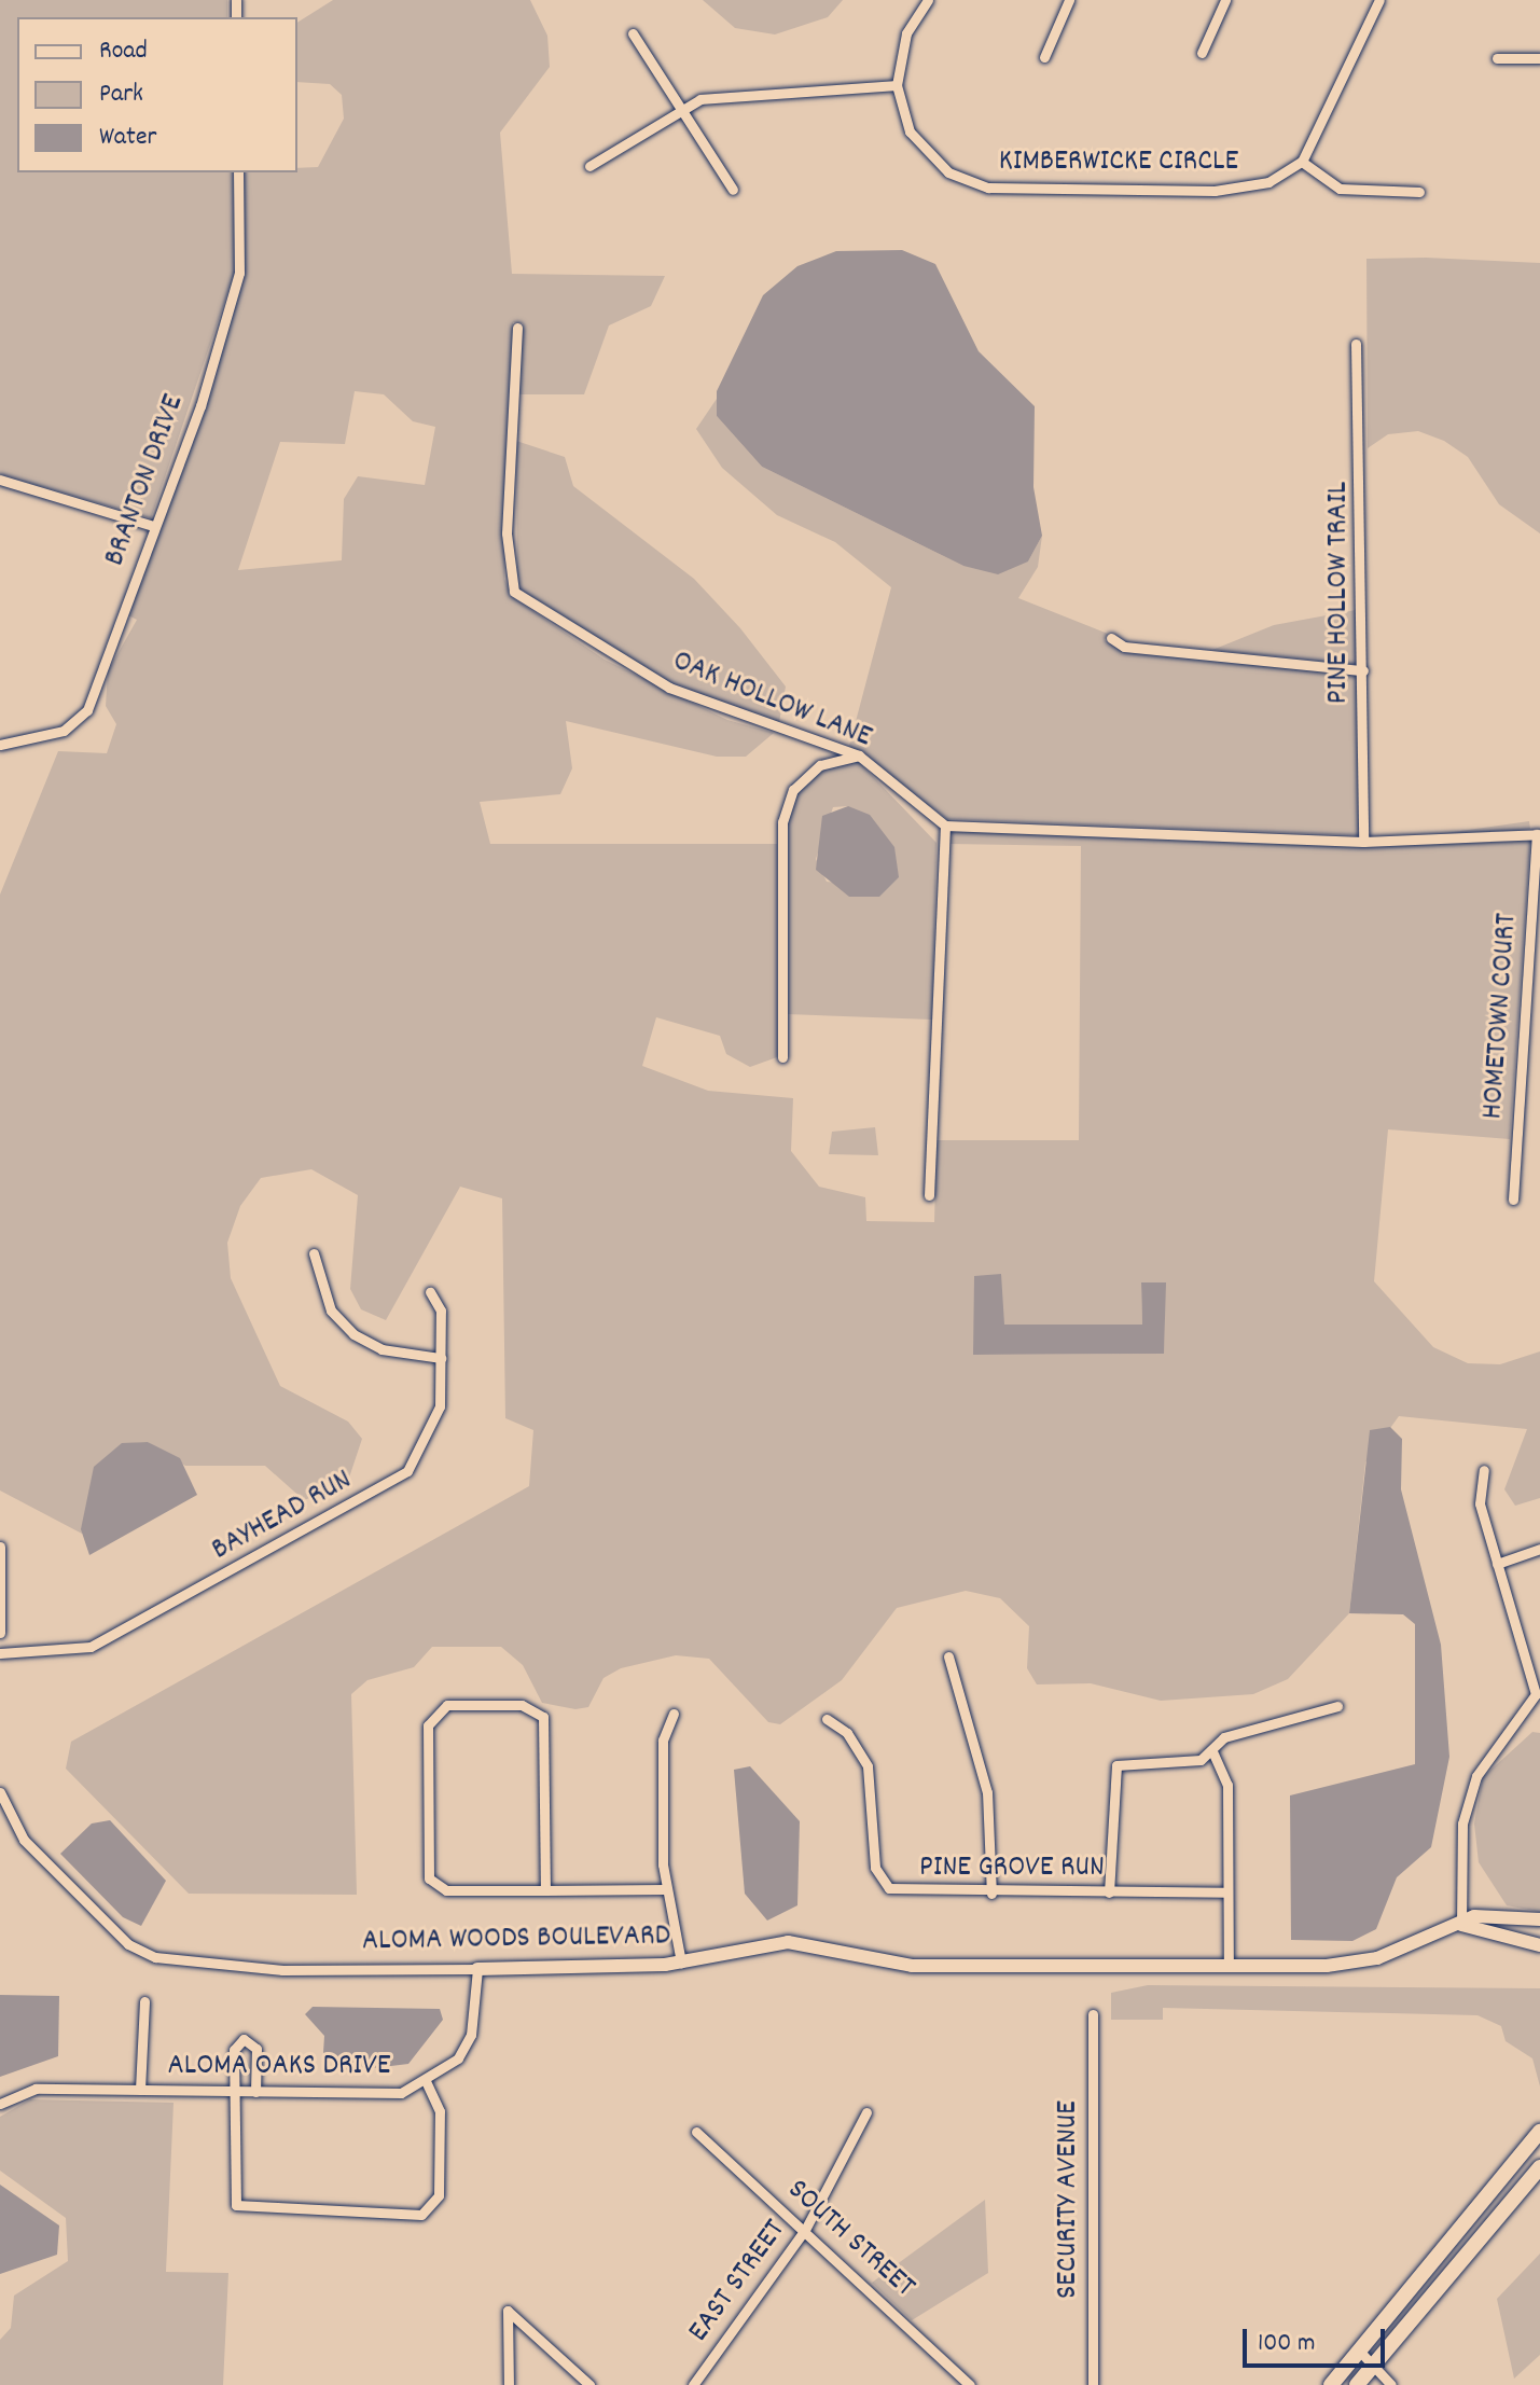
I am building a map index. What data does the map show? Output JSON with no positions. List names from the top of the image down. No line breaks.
{"streets":{"street":["KIMBERWICKE CIRCLE","BRANTON DRIVE","PINE HOLLOW TRAIL","OAK HOLLOW LANE","HOMETOWN COURT","BAYHEAD RUN","PINE GROVE RUN","ALOMA WOODS BOULEVARD","ALOMA OAKS DRIVE","SECURITY AVENUE","SOUTH STREET","EAST STREET"]},"crossings":[["ALOMA WOODS BOULEVARD","ALOMA OAKS DRIVE"],["SOUTH STREET","EAST STREET"]],"legend":["Road","Park","Water"],"scale_bar":"100 m"}
